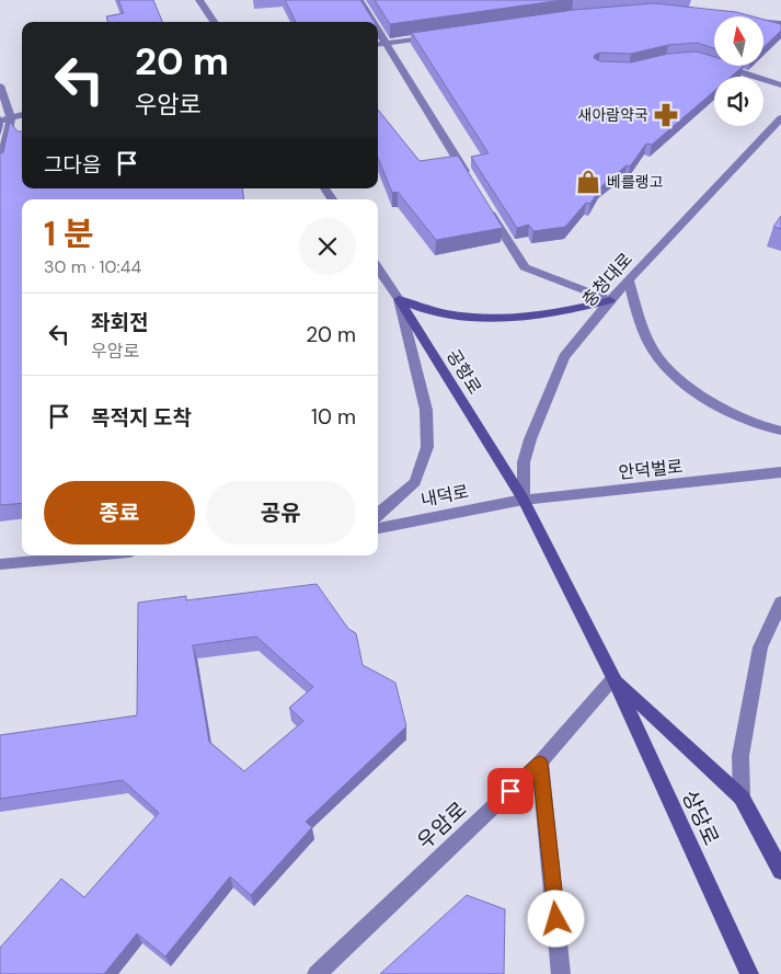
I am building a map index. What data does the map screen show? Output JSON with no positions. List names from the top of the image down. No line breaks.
{"streets":{"main road":["공항로","상당로"],"street":["충청대로","안덕벌로","내덕로","우암로"]},"crossings":[["충청대로","공항로"],["충청대로","안덕벌로"],["충청대로","내덕로"],["충청대로","상당로"],["공항로","안덕벌로"],["공항로","내덕로"],["공항로","상당로"],["안덕벌로","내덕로"],["안덕벌로","상당로"],["내덕로","상당로"],["상당로","우암로"]],"places":{"pharmacy":["새아람약국"],"shop":["베를랭고"]},"north":"top","page":{"turn":["20 m","우암로"],"then":"그다음","heading":["1 분","30 m · 10:44"],"list":[{"name":"좌회전","note":"우암로","value":"20 m"},{"name":"목적지 도착","value":"10 m"}],"buttons":["종료","공유"]}}
